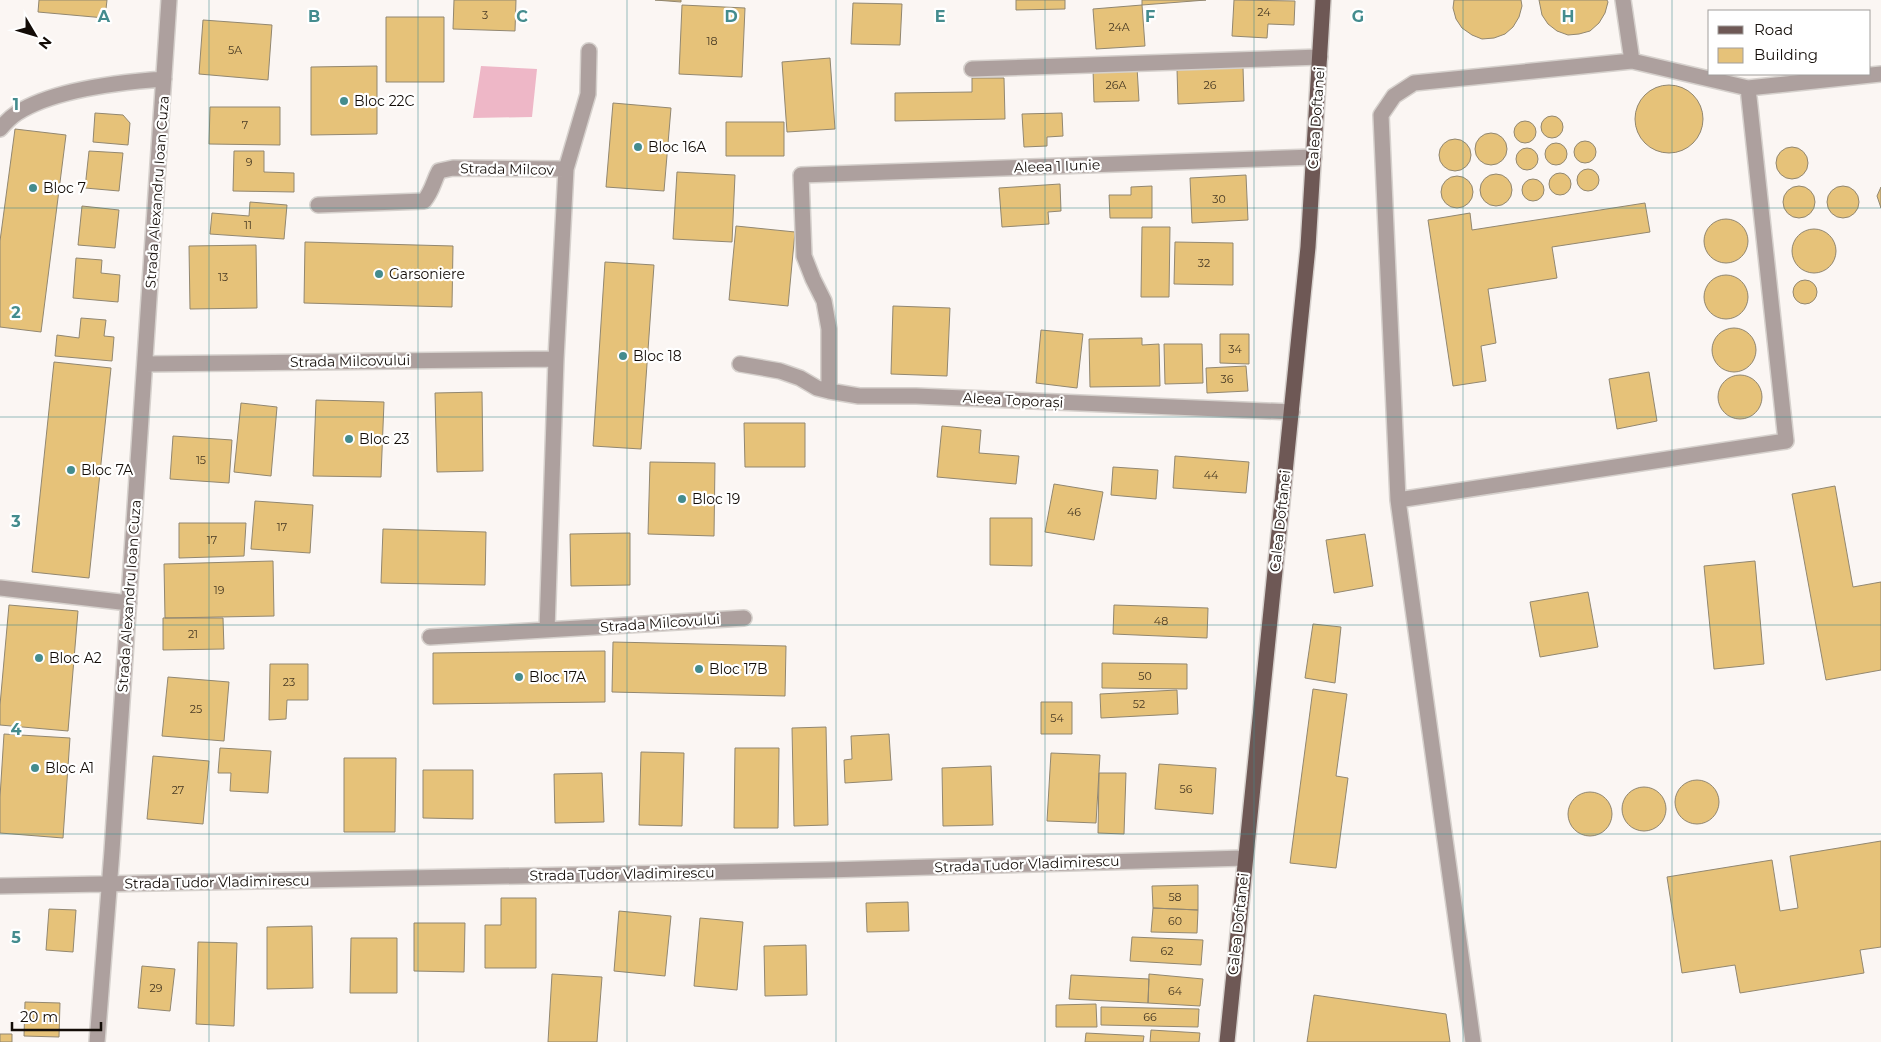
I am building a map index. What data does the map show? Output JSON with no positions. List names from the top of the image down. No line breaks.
{"streets":{"main road":["Calea Doftanei"],"street":["Aleea 1 Iunie","Strada Milcov","Strada Alexandru Ioan Cuza","Strada Milcovului","Aleea Toporași","Strada Tudor Vladimirescu"]},"crossings":[["Calea Doftanei","Aleea 1 Iunie"],["Calea Doftanei","Aleea Toporași"],["Calea Doftanei","Strada Tudor Vladimirescu"],["Aleea 1 Iunie","Aleea Toporași"],["Strada Alexandru Ioan Cuza","Strada Milcovului"],["Strada Alexandru Ioan Cuza","Strada Tudor Vladimirescu"]],"places":["Bloc 22C","Bloc 16A","Bloc 7","Garsoniere","Bloc 18","Bloc 23","Bloc 7A","Bloc 19","Bloc A2","Bloc 17B","Bloc 17A","Bloc A1"],"house_numbers":["24","3","24A","18","5A","26A","26","7","9","30","11","32","13","34","36","15","44","46","17","17","19","48","21","50","23","52","25","54","56","27","58","60","62","29","64","66"],"legend":["Road","Building"],"scale_bar":"20 m","north":"bottom right","grid":{"columns":["A","B","C","D","E","F","G","H"],"rows":["1","2","3","4","5"]}}
